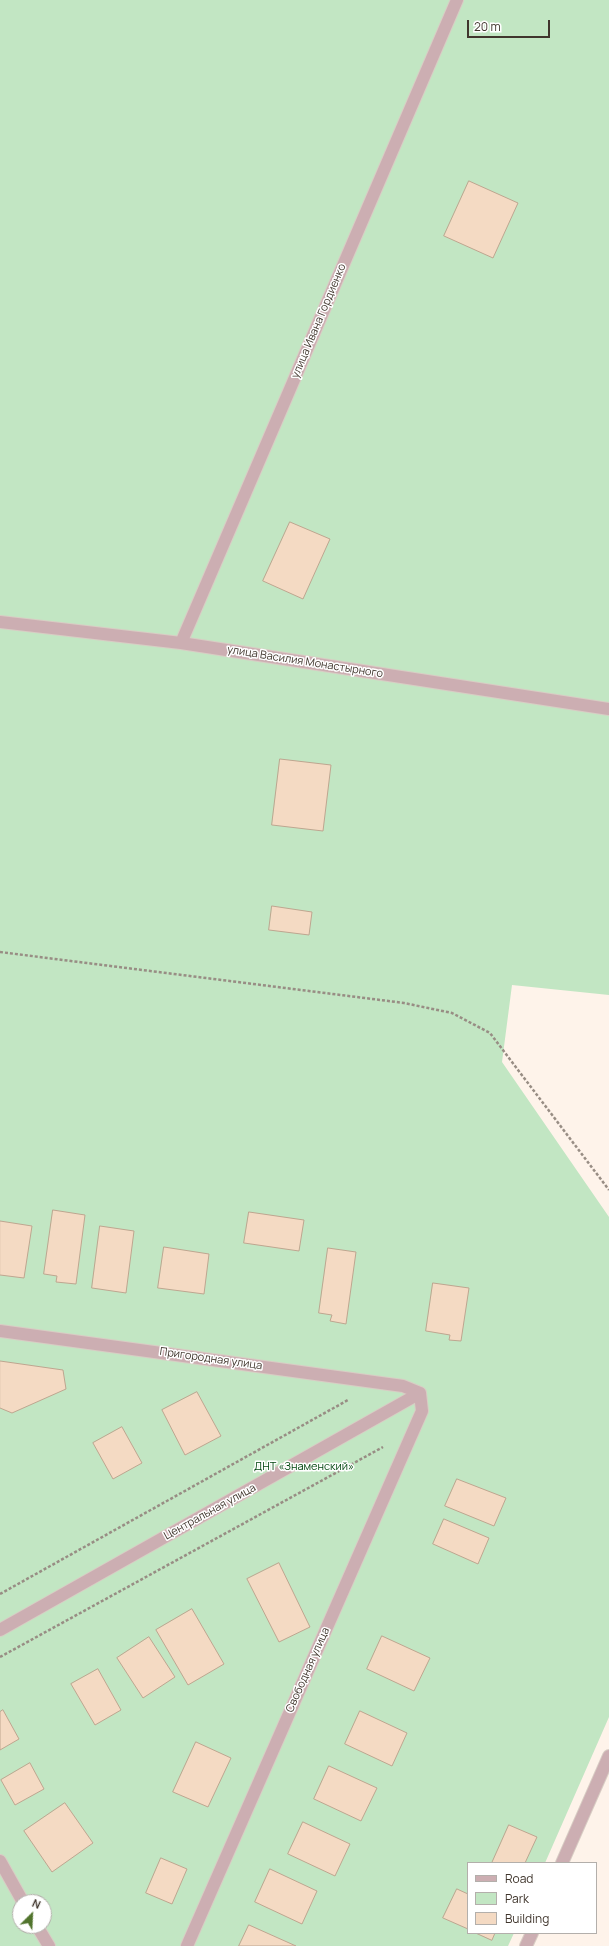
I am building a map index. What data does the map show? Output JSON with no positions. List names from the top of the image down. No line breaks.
{"streets":{"street":["улица Ивана Гордиенко","улица Василия Монастырного","Пригородная улица","Центральная улица","Свободная улица"]},"crossings":[["улица Ивана Гордиенко","улица Василия Монастырного"],["Пригородная улица","Центральная улица"],["Пригородная улица","Свободная улица"],["Центральная улица","Свободная улица"]],"parks":["ДНТ «Знаменский»"],"legend":["Road","Park","Building"],"scale_bar":"20 m","north":"top right"}
